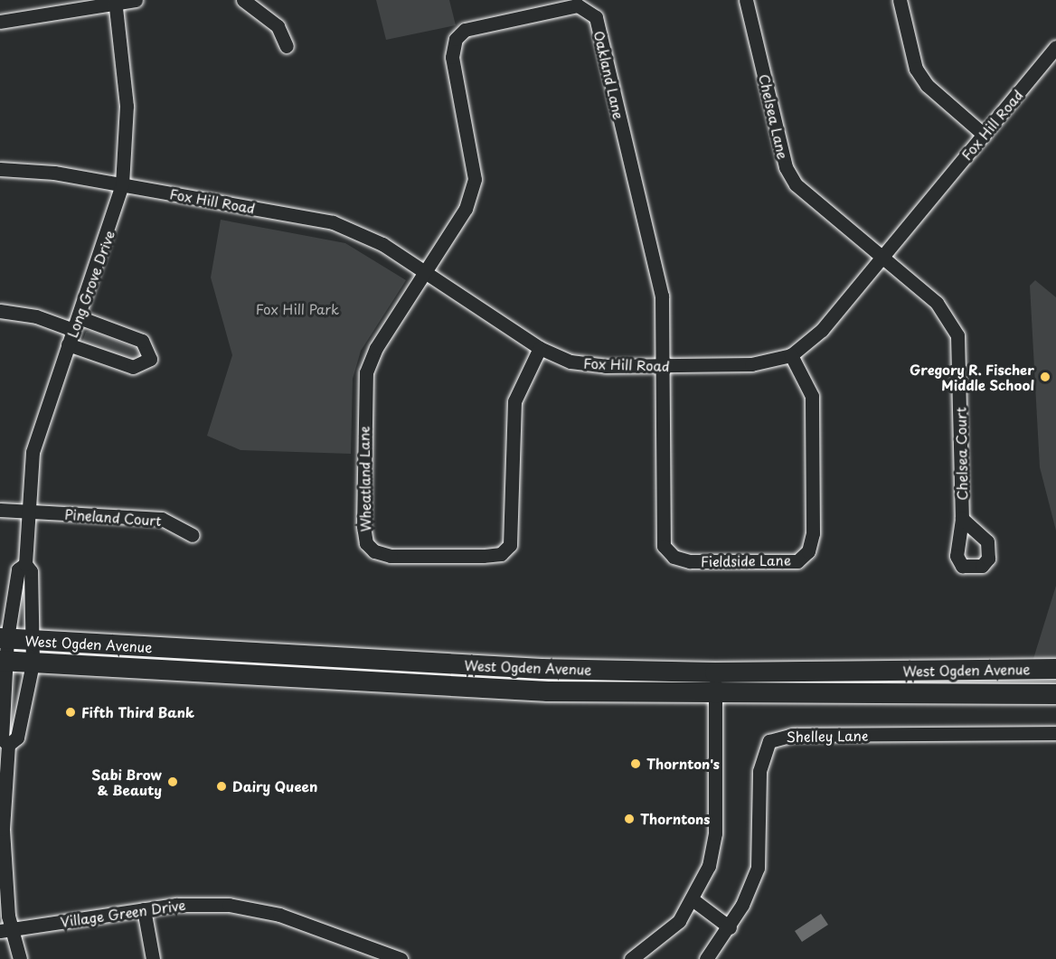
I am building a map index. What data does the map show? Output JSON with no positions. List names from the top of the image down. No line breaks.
{"streets":{"main road":["West Ogden Avenue"],"street":["Oakland Lane","Chelsea Lane","Fox Hill Road","Long Grove Drive","Chelsea Court","Wheatland Lane","Pineland Court","Fieldside Lane","Shelley Lane","Village Green Drive"]},"crossings":[["Oakland Lane","Fox Hill Road"],["Oakland Lane","Wheatland Lane"],["Oakland Lane","Fieldside Lane"],["Chelsea Lane","Fox Hill Road"],["Chelsea Lane","Chelsea Court"],["Fox Hill Road","Long Grove Drive"],["Fox Hill Road","Chelsea Court"],["Fox Hill Road","Wheatland Lane"],["Fox Hill Road","Fieldside Lane"],["Long Grove Drive","Pineland Court"],["Long Grove Drive","West Ogden Avenue"],["Long Grove Drive","Village Green Drive"]],"parks":["Fox Hill Park"],"places":["Gregory R. Fischer Middle School","Fifth Third Bank","Thornton's","Sabi Brow & Beauty","Dairy Queen","Thorntons"]}
